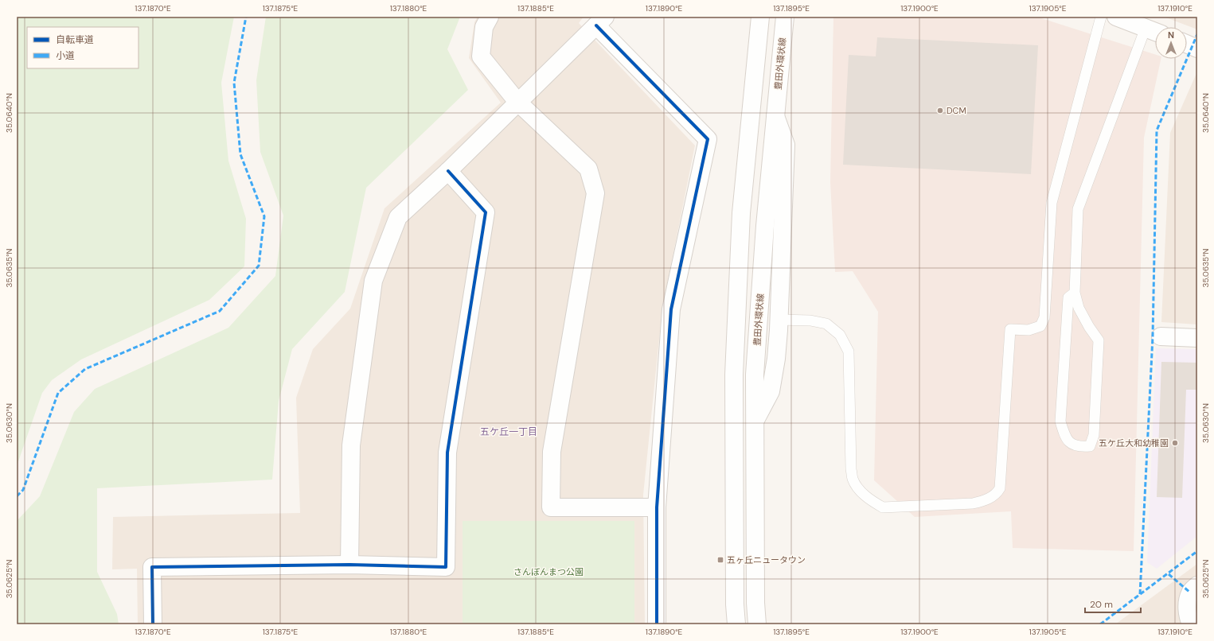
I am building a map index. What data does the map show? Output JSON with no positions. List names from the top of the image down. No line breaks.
{"streets":{"street":["豊田外環状線"]},"districts":["五ケ丘一丁目"],"parks":["さんぼんまつ公園"],"places":{"other":["DCM","五ケ丘大和幼稚園"],"transit":["五ヶ丘ニュータウン"]},"legend":["自転車道","小道"],"scale_bar":"20 m","north":"top","coordinates":["137.1870°E","137.1875°E","137.1880°E","137.1885°E","137.1890°E","137.1895°E","137.1900°E","137.1905°E","137.1910°E","35.0640°N","35.0635°N","35.0630°N","35.0625°N"]}
